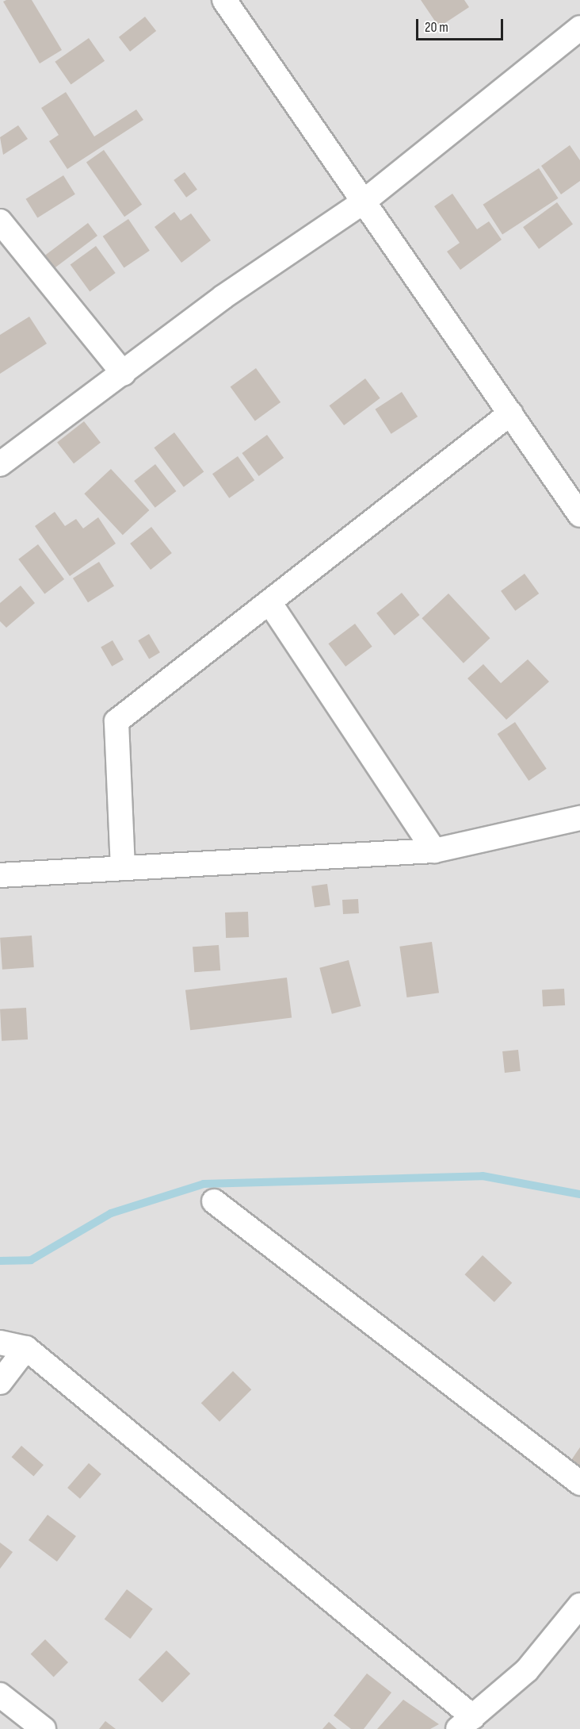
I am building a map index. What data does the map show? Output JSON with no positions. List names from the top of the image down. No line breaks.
{"scale_bar":"20 m"}
